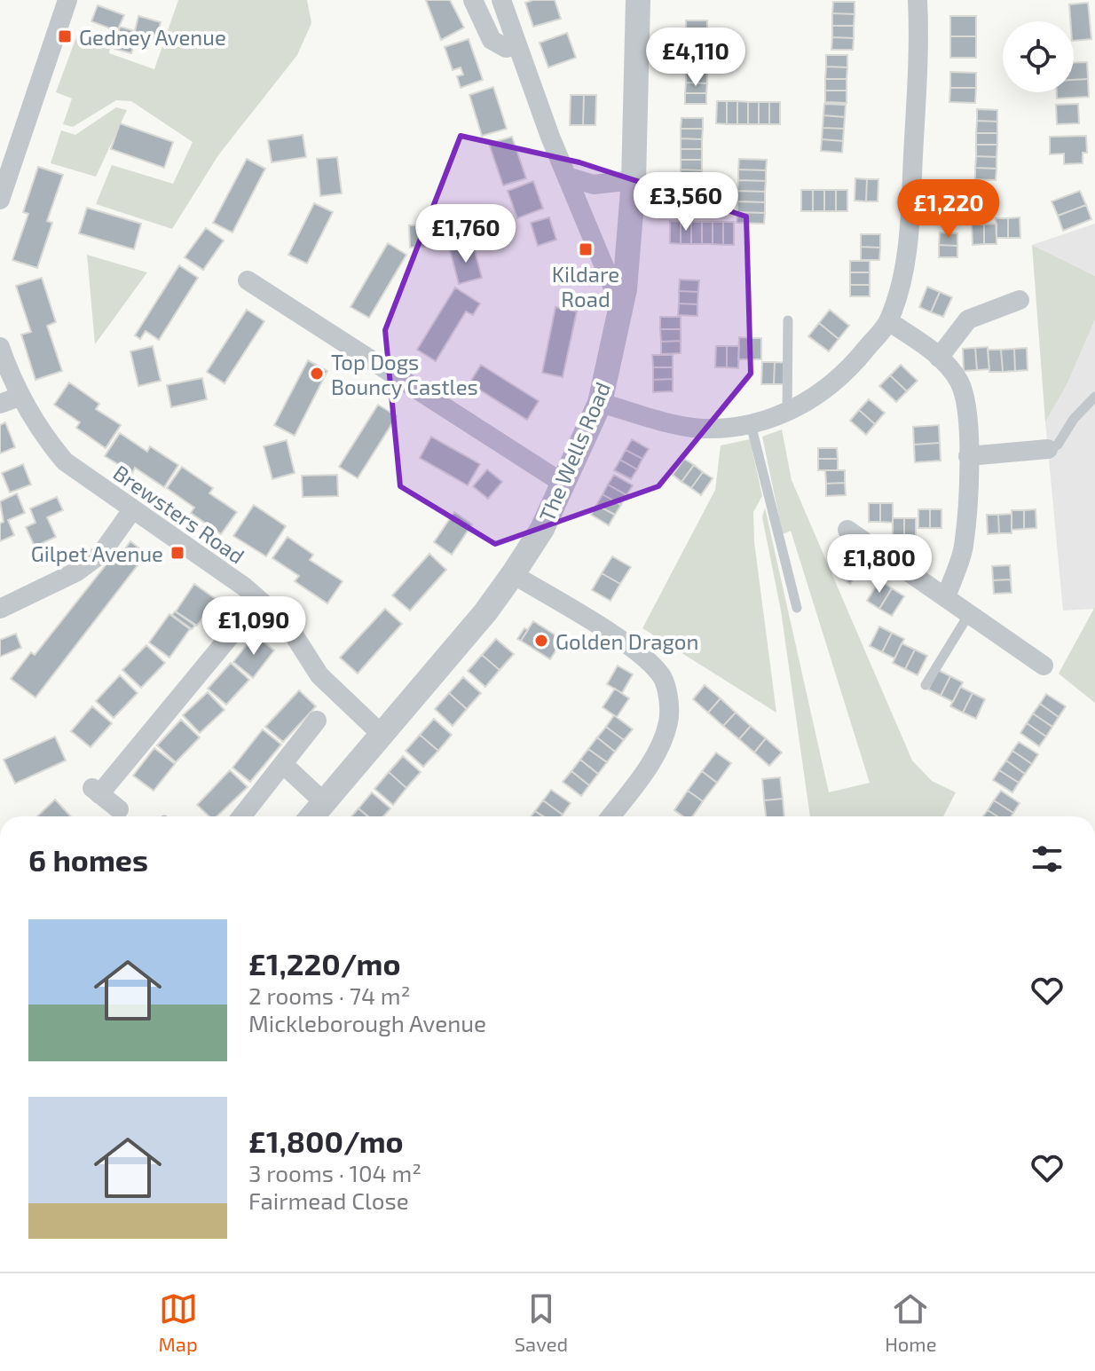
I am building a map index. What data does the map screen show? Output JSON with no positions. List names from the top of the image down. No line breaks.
{"streets":{"street":["The Wells Road","Brewsters Road"]},"crossings":[["The Wells Road","Brewsters Road"]],"places":{"transit":["Gedney Avenue","Kildare Road","Gilpet Avenue"],"other":["Top Dogs Bouncy Castles","Golden Dragon"]},"page":{"price":["£4,110","£3,560","£1,220","£1,760","£1,800","£1,090"],"heading":"6 homes","list":[{"name":"£1,220/mo","note":"2 rooms · 74 m² · Mickleborough Avenue"},{"name":"£1,800/mo","note":"3 rooms · 104 m² · Fairmead Close"}],"tabs":["Map","Saved","Home"]}}
